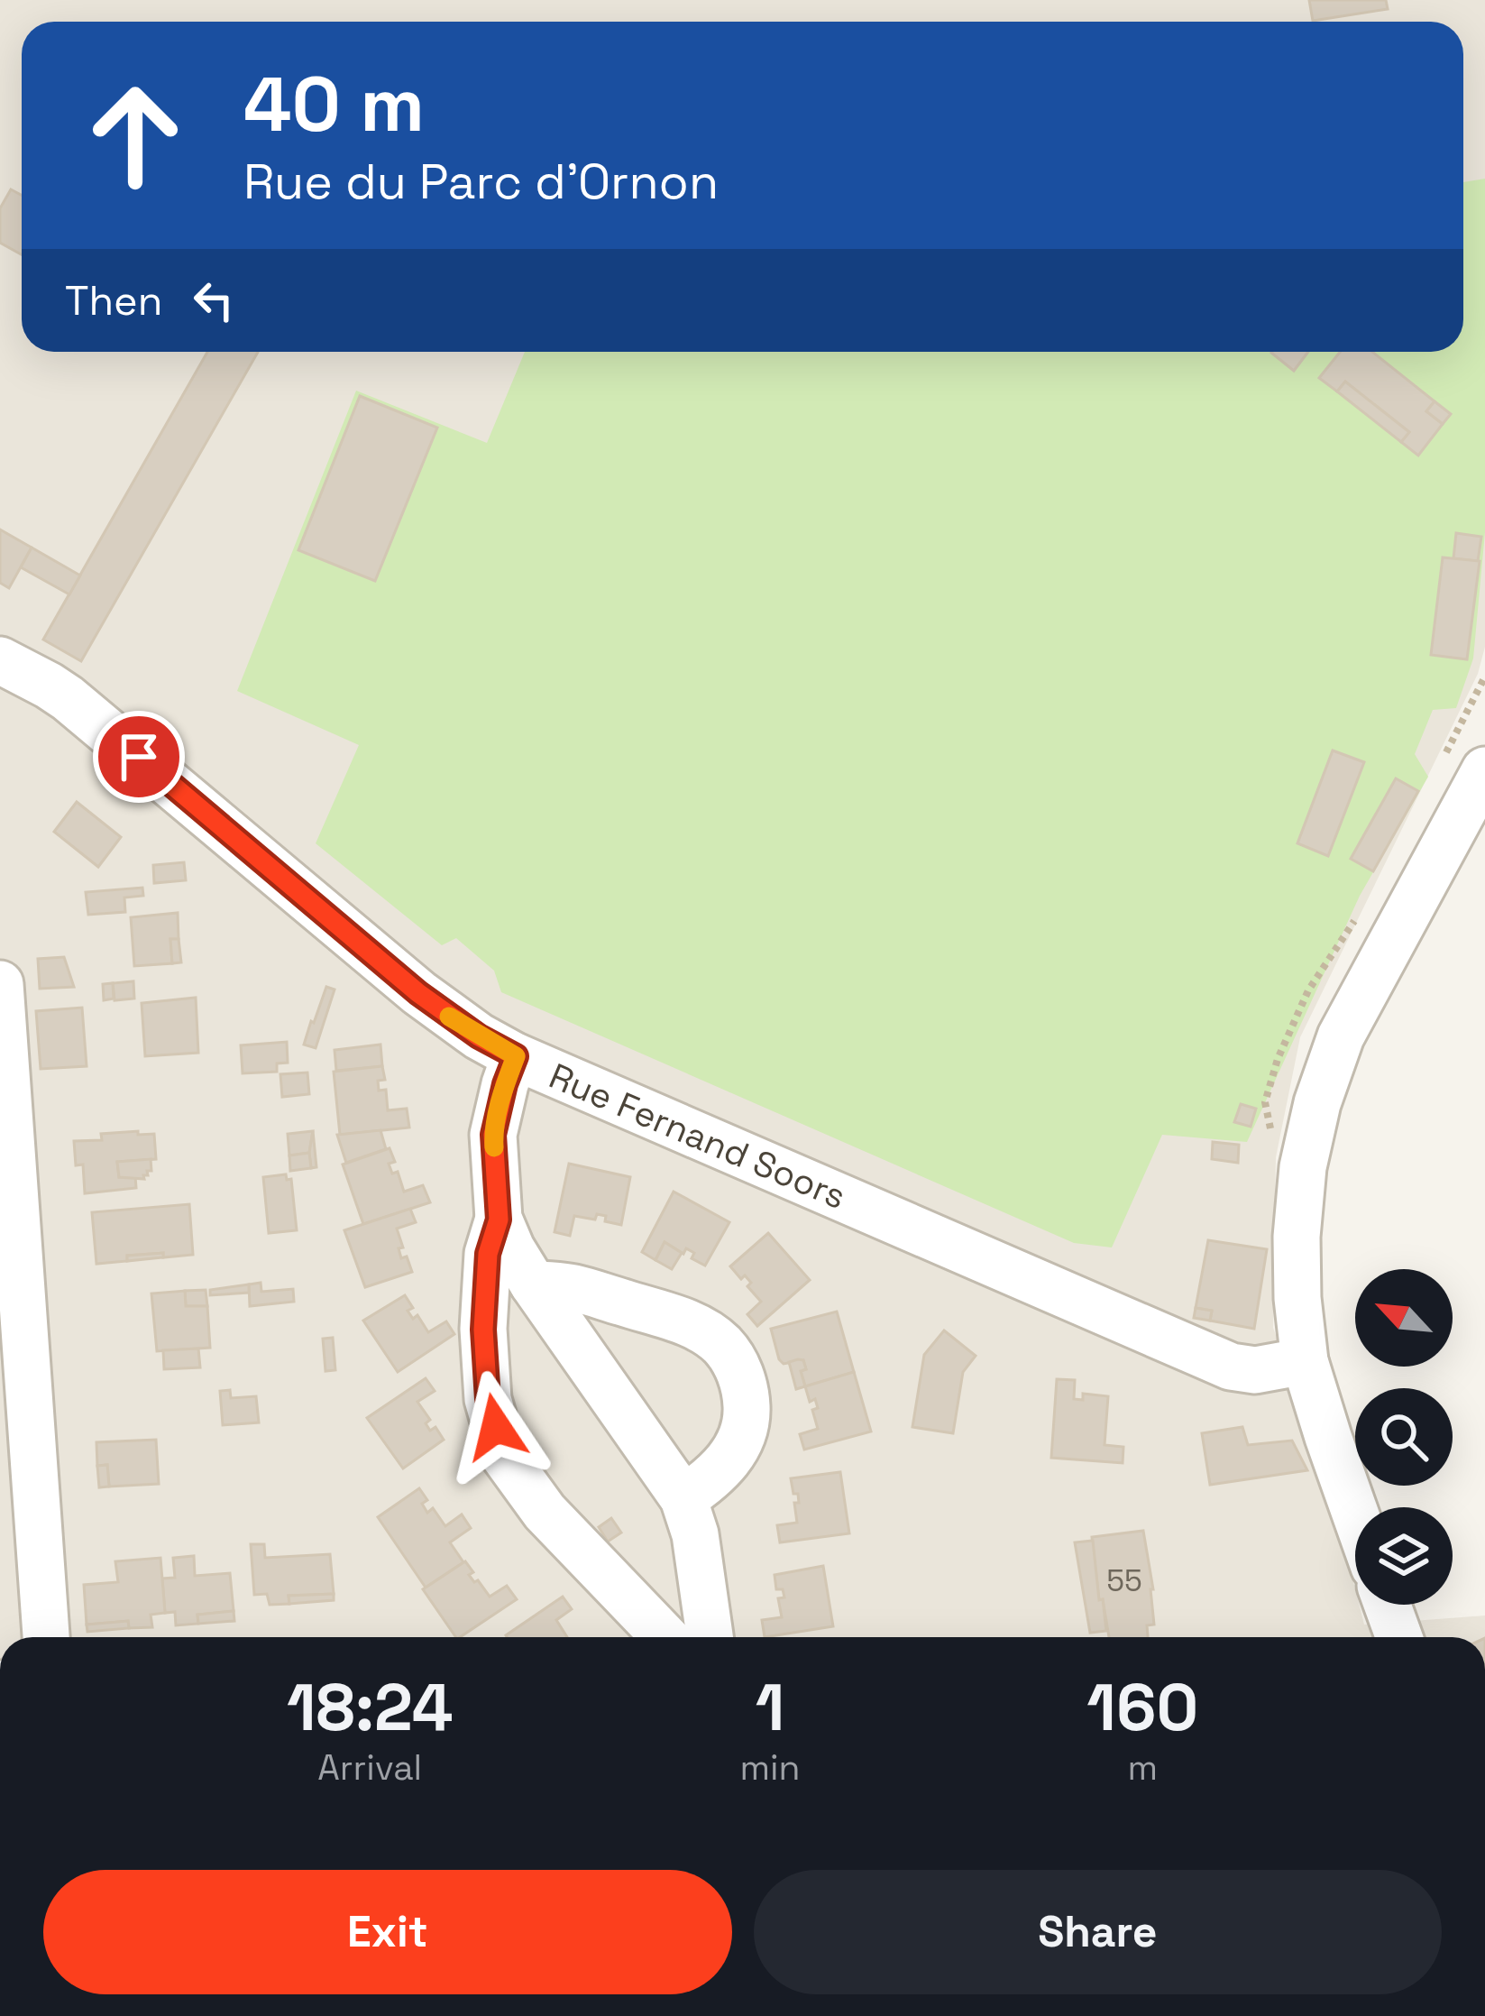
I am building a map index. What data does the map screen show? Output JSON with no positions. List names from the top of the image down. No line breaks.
{"streets":{"street":["Rue Fernand Soors"]},"house_numbers":["55"],"north":"top left","page":{"turn":["40 m","Rue du Parc d'Ornon"],"then":"Then","eta":["18:24","Arrival","1","min","160","m"],"buttons":["Exit","Share"]}}
